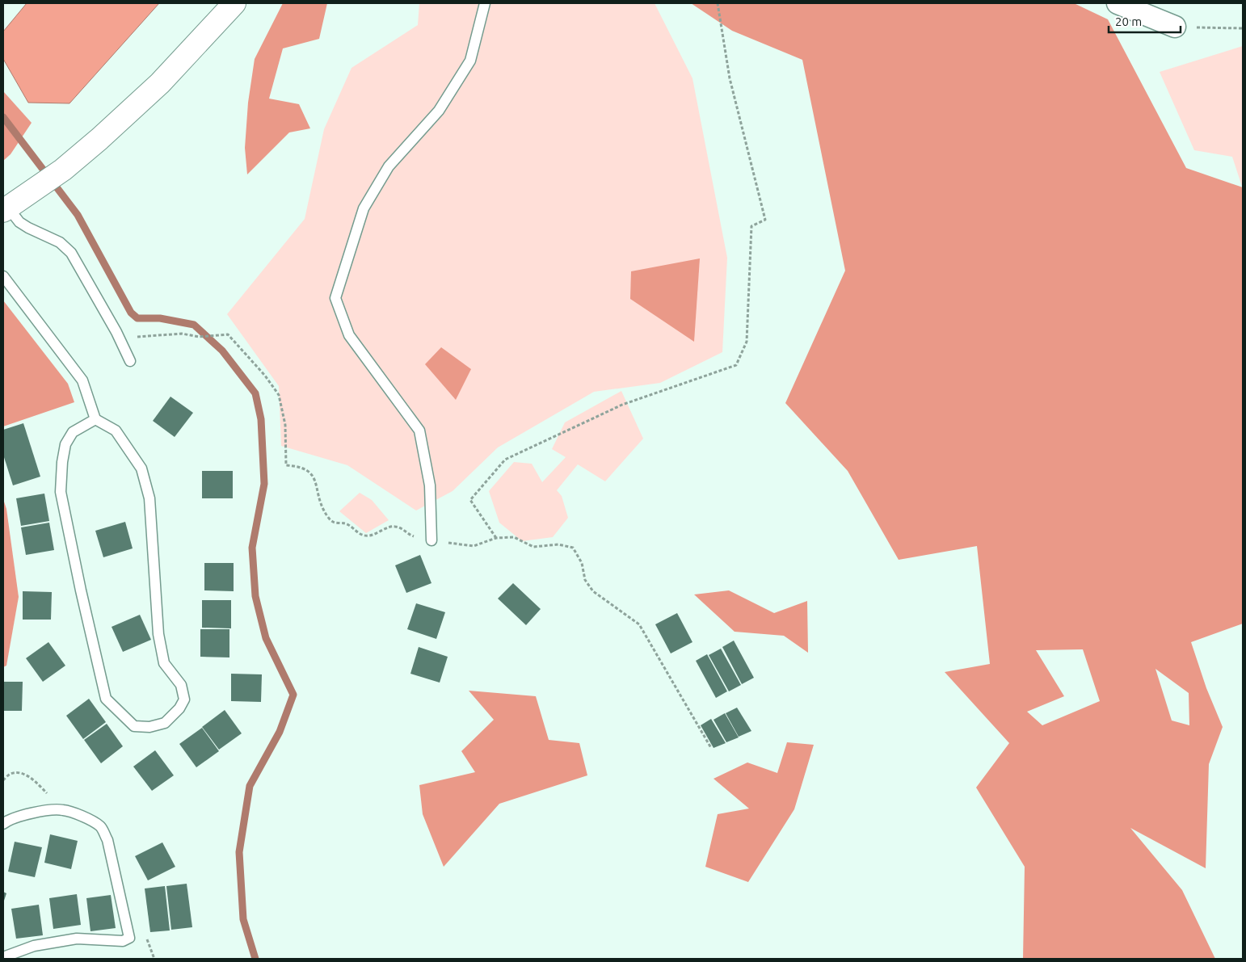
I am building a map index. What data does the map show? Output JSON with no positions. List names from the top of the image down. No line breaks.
{"scale_bar":"20 m"}
